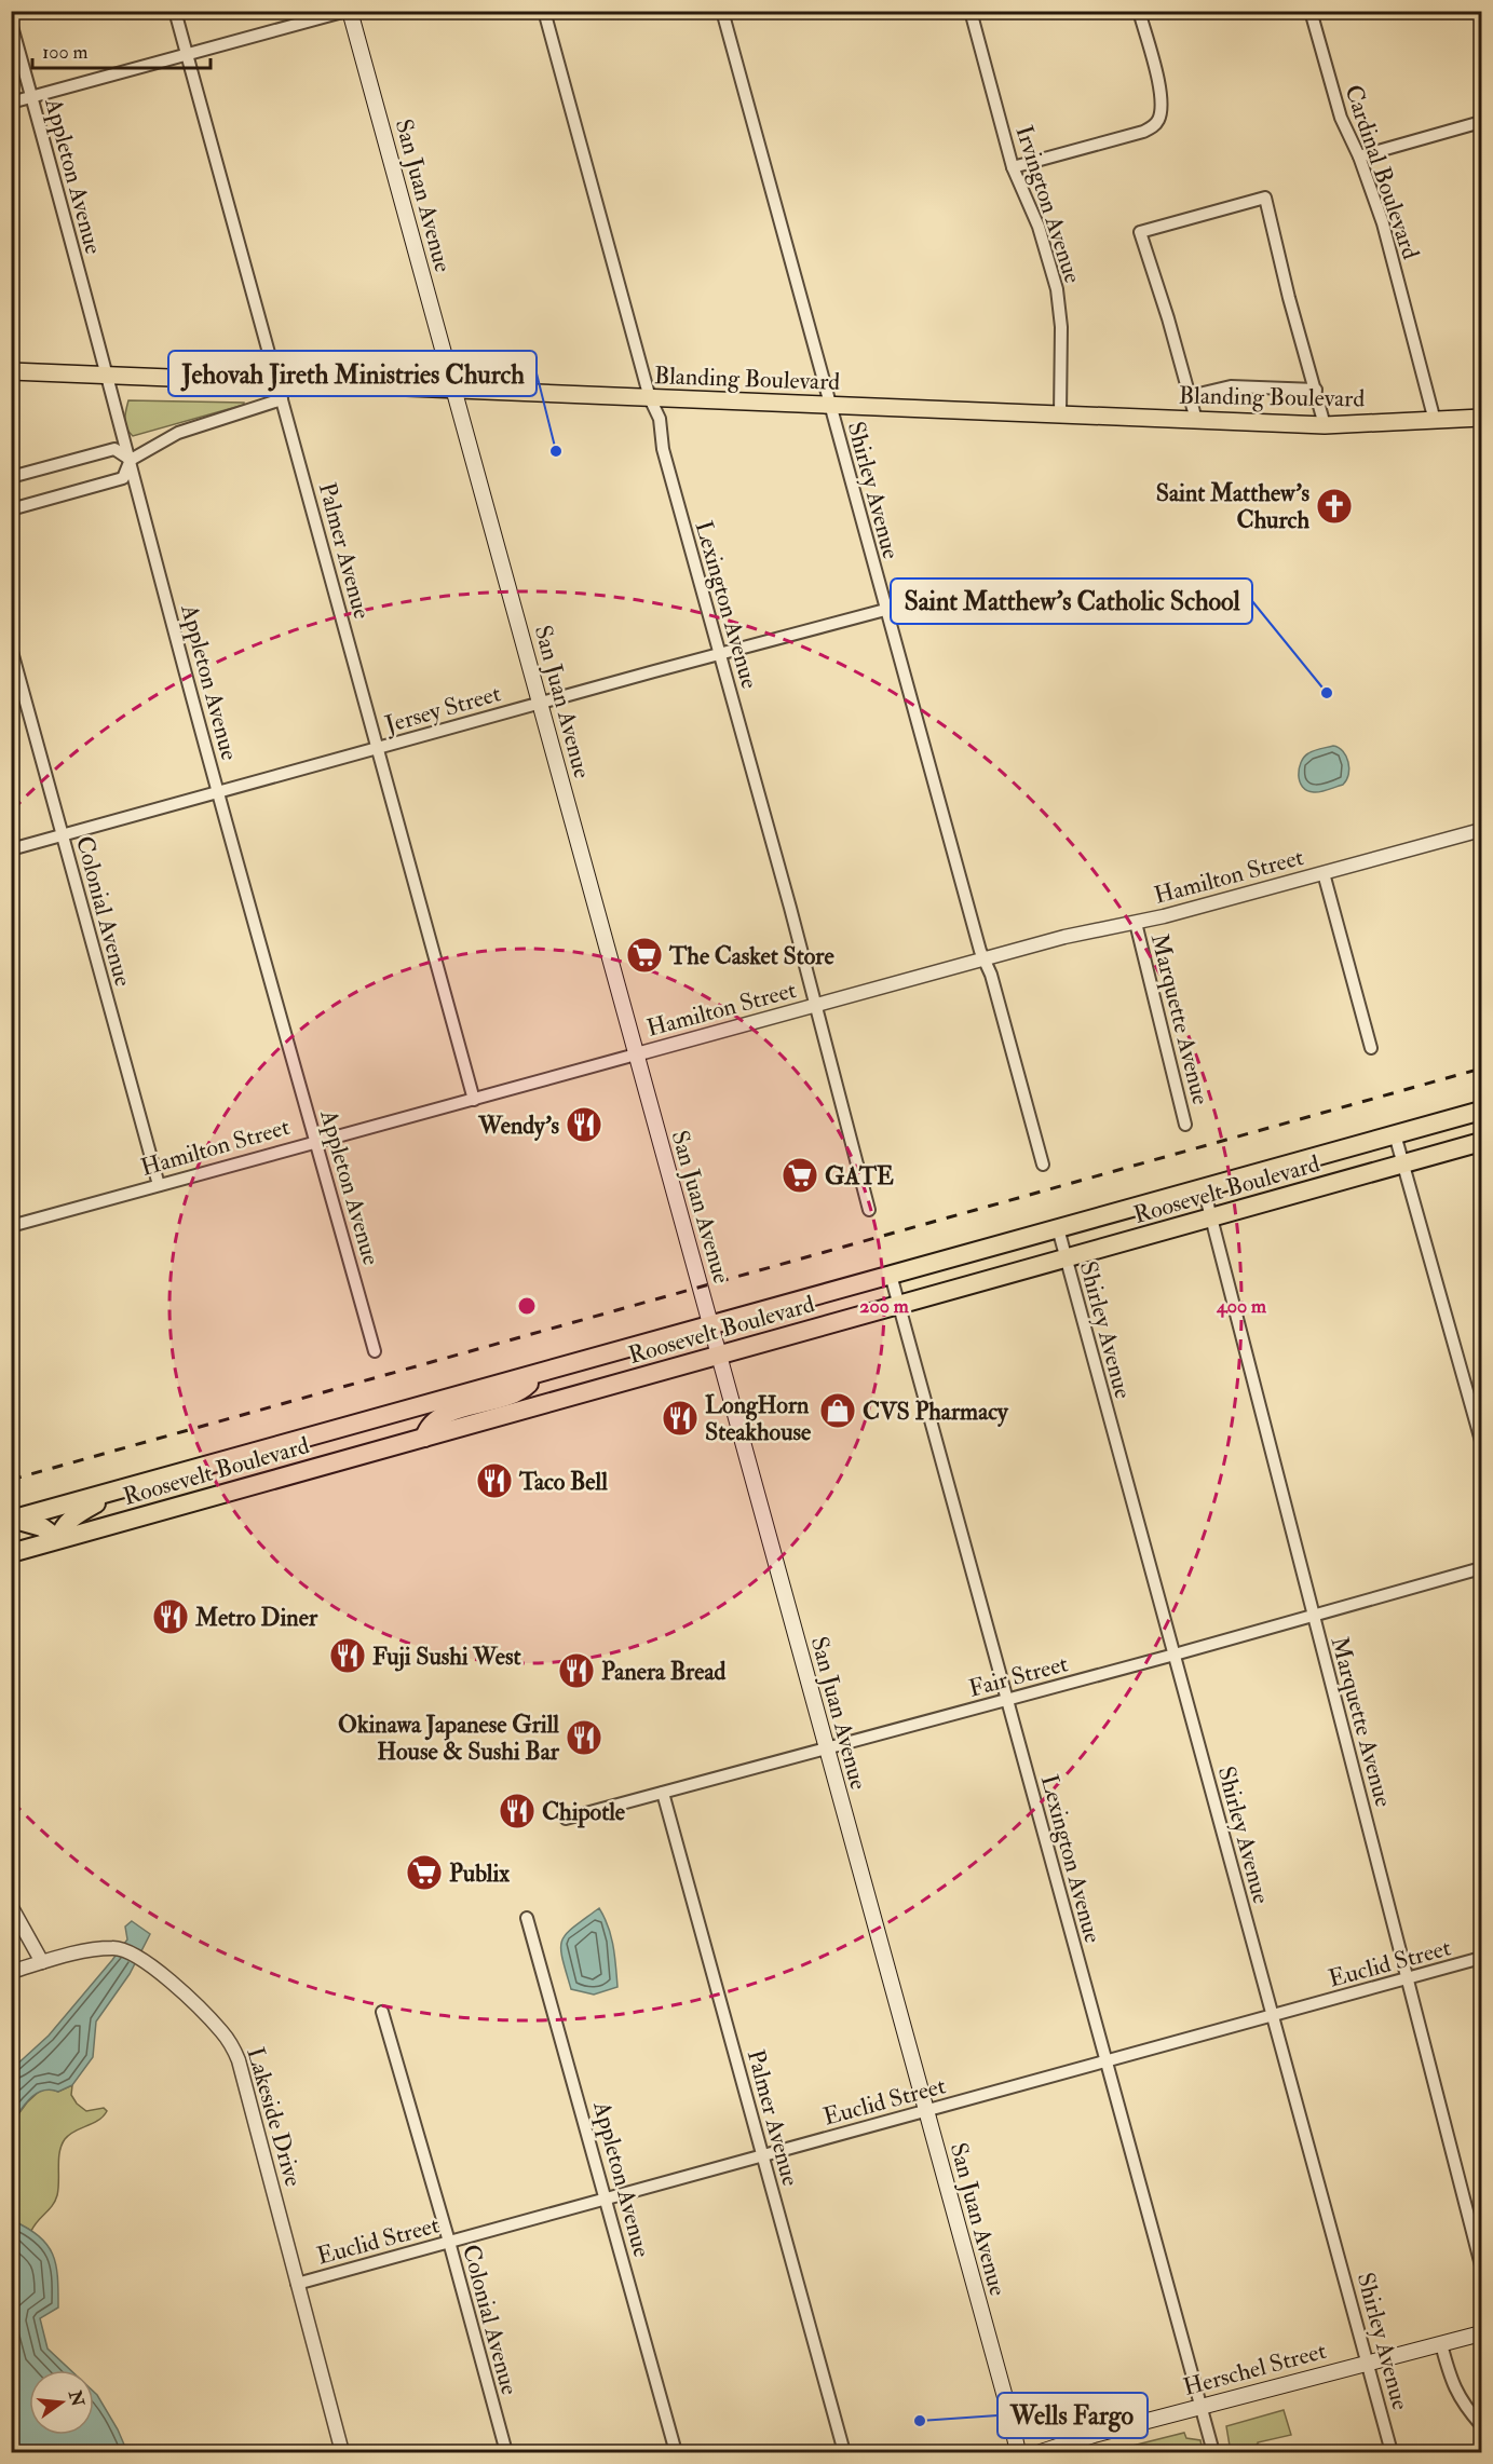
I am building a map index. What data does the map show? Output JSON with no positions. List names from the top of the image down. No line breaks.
{"streets":{"highway":["Roosevelt Boulevard"],"main road":["San Juan Avenue","Blanding Boulevard","Herschel Street"],"street":["Cardinal Boulevard","Appleton Avenue","Irvington Avenue","Shirley Avenue","Palmer Avenue","Lexington Avenue","Jersey Street","Hamilton Street","Colonial Avenue","Marquette Avenue","Fair Street","Euclid Street","Lakeside Drive"]},"crossings":[["Cardinal Boulevard","Blanding Boulevard"],["Appleton Avenue","Blanding Boulevard"],["Appleton Avenue","Jersey Street"],["Appleton Avenue","Hamilton Street"],["Appleton Avenue","Euclid Street"],["San Juan Avenue","Blanding Boulevard"],["San Juan Avenue","Jersey Street"],["San Juan Avenue","Hamilton Street"],["San Juan Avenue","Roosevelt Boulevard"],["San Juan Avenue","Fair Street"],["San Juan Avenue","Euclid Street"],["Irvington Avenue","Blanding Boulevard"],["Blanding Boulevard","Shirley Avenue"],["Blanding Boulevard","Palmer Avenue"],["Blanding Boulevard","Lexington Avenue"],["Shirley Avenue","Jersey Street"],["Shirley Avenue","Hamilton Street"],["Shirley Avenue","Roosevelt Boulevard"],["Shirley Avenue","Fair Street"],["Shirley Avenue","Euclid Street"],["Shirley Avenue","Herschel Street"],["Palmer Avenue","Jersey Street"],["Palmer Avenue","Hamilton Street"],["Palmer Avenue","Fair Street"],["Palmer Avenue","Euclid Street"],["Lexington Avenue","Jersey Street"],["Lexington Avenue","Hamilton Street"],["Lexington Avenue","Roosevelt Boulevard"],["Lexington Avenue","Fair Street"],["Lexington Avenue","Euclid Street"],["Lexington Avenue","Herschel Street"],["Jersey Street","Colonial Avenue"],["Hamilton Street","Colonial Avenue"],["Hamilton Street","Marquette Avenue"],["Colonial Avenue","Euclid Street"],["Marquette Avenue","Roosevelt Boulevard"],["Marquette Avenue","Fair Street"],["Marquette Avenue","Euclid Street"],["Euclid Street","Lakeside Drive"]],"places":{"other":["Jehovah Jireth Ministries Church","Saint Matthew's Catholic School","Wells Fargo"],"church":["Saint Matthew's Church"],"supermarket":["The Casket Store","GATE","Publix"],"restaurant":["Wendy's","LongHorn Steakhouse","Taco Bell","Metro Diner","Fuji Sushi West","Panera Bread","Okinawa Japanese Grill House & Sushi Bar","Chipotle"],"shop":["CVS Pharmacy"]},"scale_bar":"100 m","north":"right","rings":["200 m","400 m"]}
